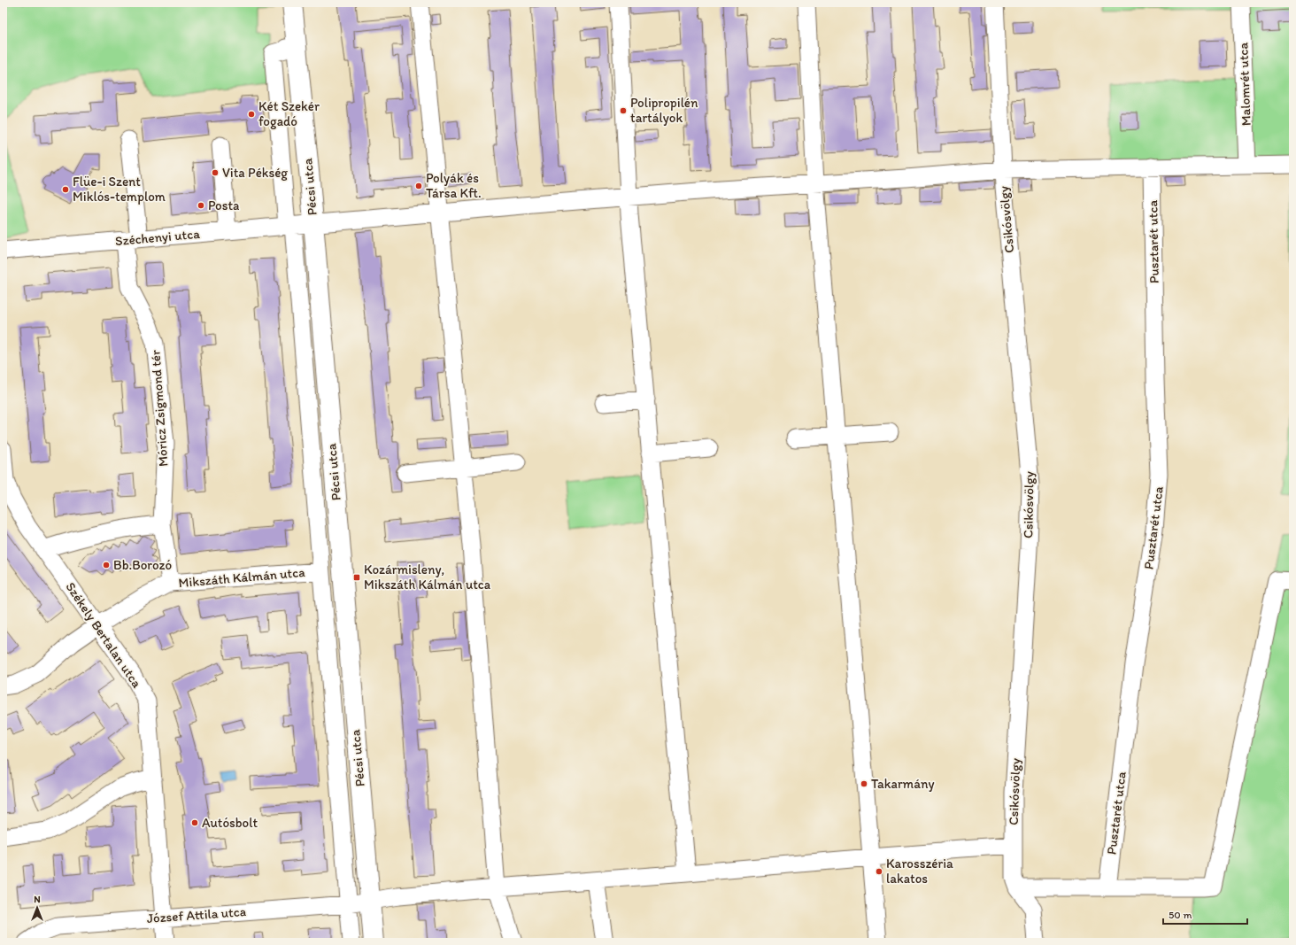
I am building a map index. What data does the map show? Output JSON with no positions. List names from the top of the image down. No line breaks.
{"streets":{"main road":["Pécsi utca"],"street":["Malomrét utca","Csikósvölgy","Széchenyi utca","Pusztarét utca","Móricz Zsigmond tér","Mikszáth Kálmán utca","Székely Bertalan utca","József Attila utca"]},"crossings":[["Malomrét utca","Széchenyi utca"],["Pécsi utca","Széchenyi utca"],["Pécsi utca","József Attila utca"],["Csikósvölgy","Széchenyi utca"],["Csikósvölgy","József Attila utca"],["Széchenyi utca","Pusztarét utca"],["Széchenyi utca","Móricz Zsigmond tér"],["Móricz Zsigmond tér","Mikszáth Kálmán utca"],["Mikszáth Kálmán utca","Székely Bertalan utca"],["Székely Bertalan utca","József Attila utca"]],"places":{"other":["Polipropilén tartályok","Két Szekér fogadó","Vita Pékség","Polyák és Társa Kft.","Flüe-i Szent Miklós-templom","Posta","Bb.Borozó","Takarmány","Autósbolt","Karosszéria lakatos"],"transit":["Kozármisleny, Mikszáth Kálmán utca"]},"scale_bar":"50 m","north":"top"}
